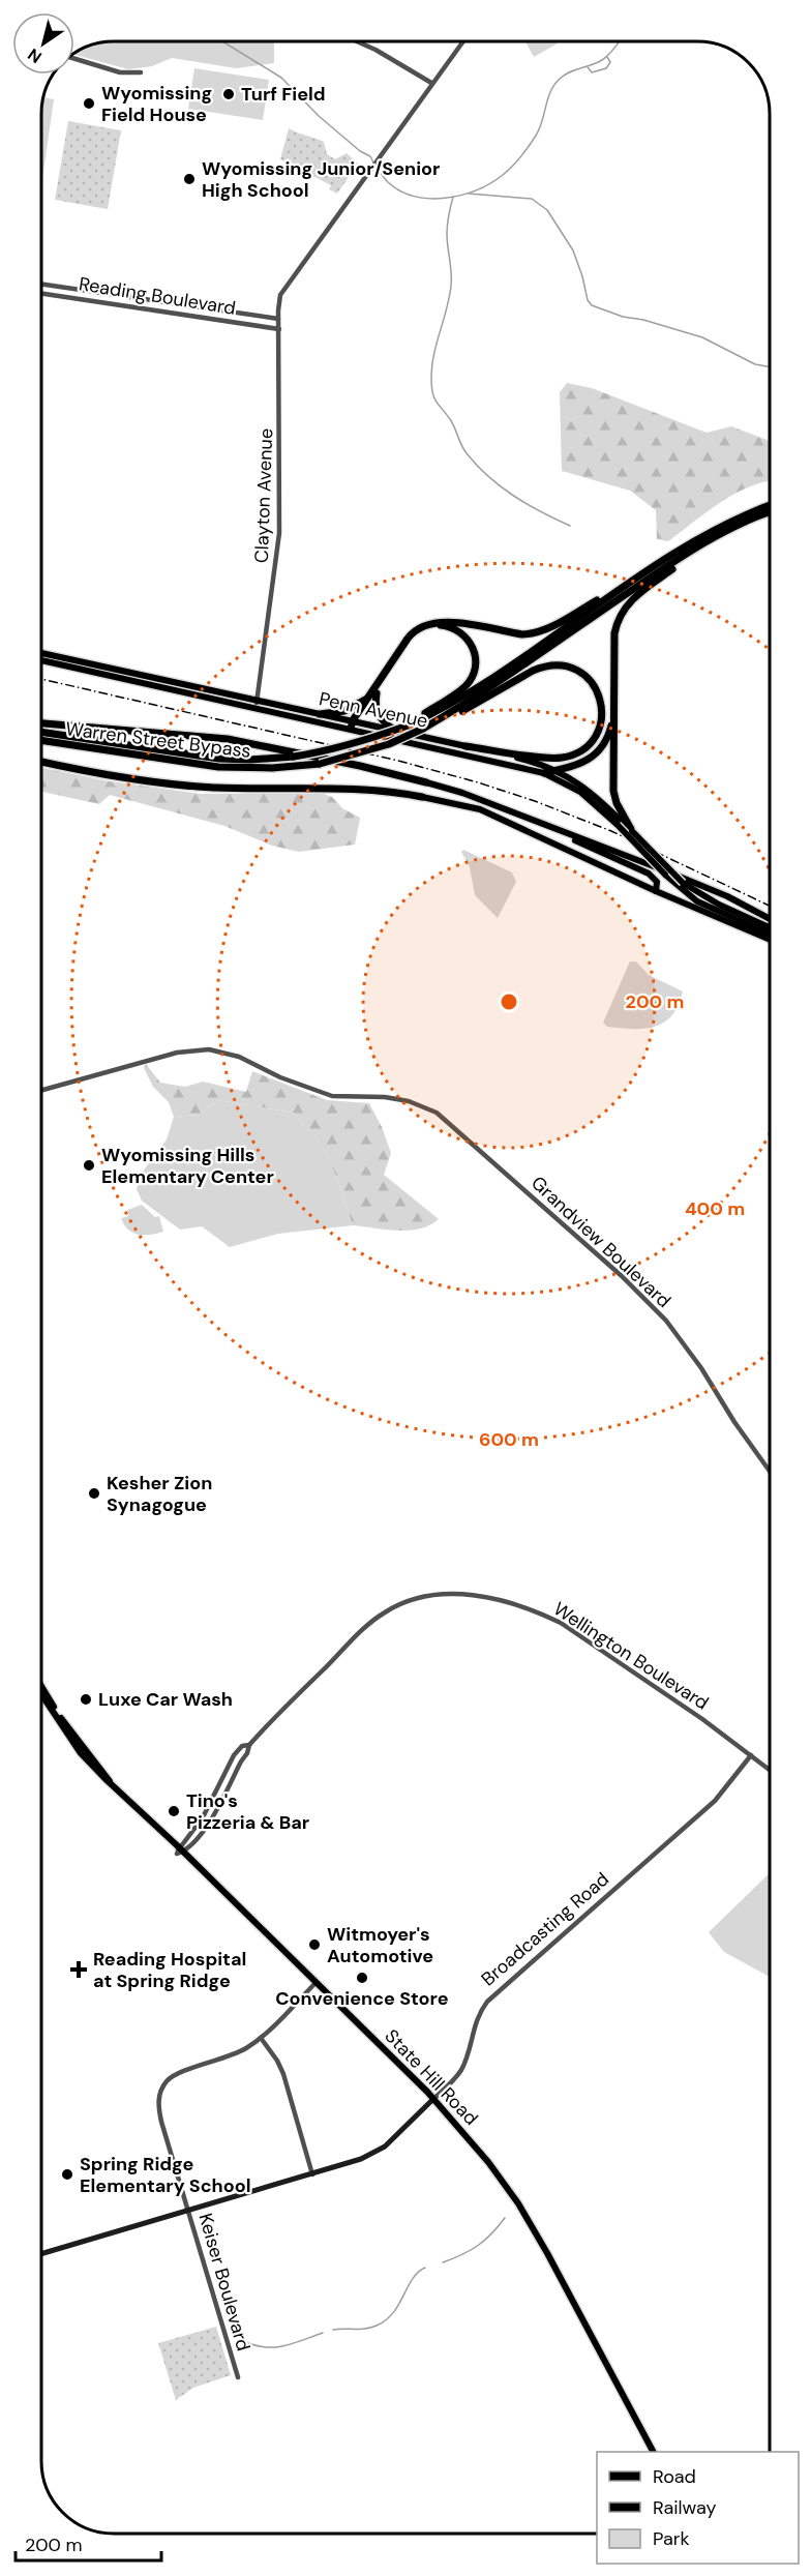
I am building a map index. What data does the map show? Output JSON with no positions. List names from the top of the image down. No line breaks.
{"streets":{"highway":["Warren Street Bypass"],"main road":["Penn Avenue","Broadcasting Road","State Hill Road"],"street":["Reading Boulevard","Clayton Avenue","Grandview Boulevard","Wellington Boulevard","Keiser Boulevard"]},"crossings":[["Reading Boulevard","Clayton Avenue"],["Clayton Avenue","Penn Avenue"],["Wellington Boulevard","Broadcasting Road"],["Wellington Boulevard","State Hill Road"],["Broadcasting Road","State Hill Road"],["Broadcasting Road","Keiser Boulevard"],["State Hill Road","Keiser Boulevard"]],"places":{"other":["Turf Field","Wyomissing Field House","Wyomissing Junior/Senior High School","Wyomissing Hills Elementary Center","Kesher Zion Synagogue","Luxe Car Wash","Tino's Pizzeria & Bar","Witmoyer's Automotive","Convenience Store","Spring Ridge Elementary School"],"health":["Reading Hospital at Spring Ridge"]},"legend":["Road","Railway","Park"],"scale_bar":"200 m","north":"bottom left","rings":["200 m","400 m","600 m"]}
